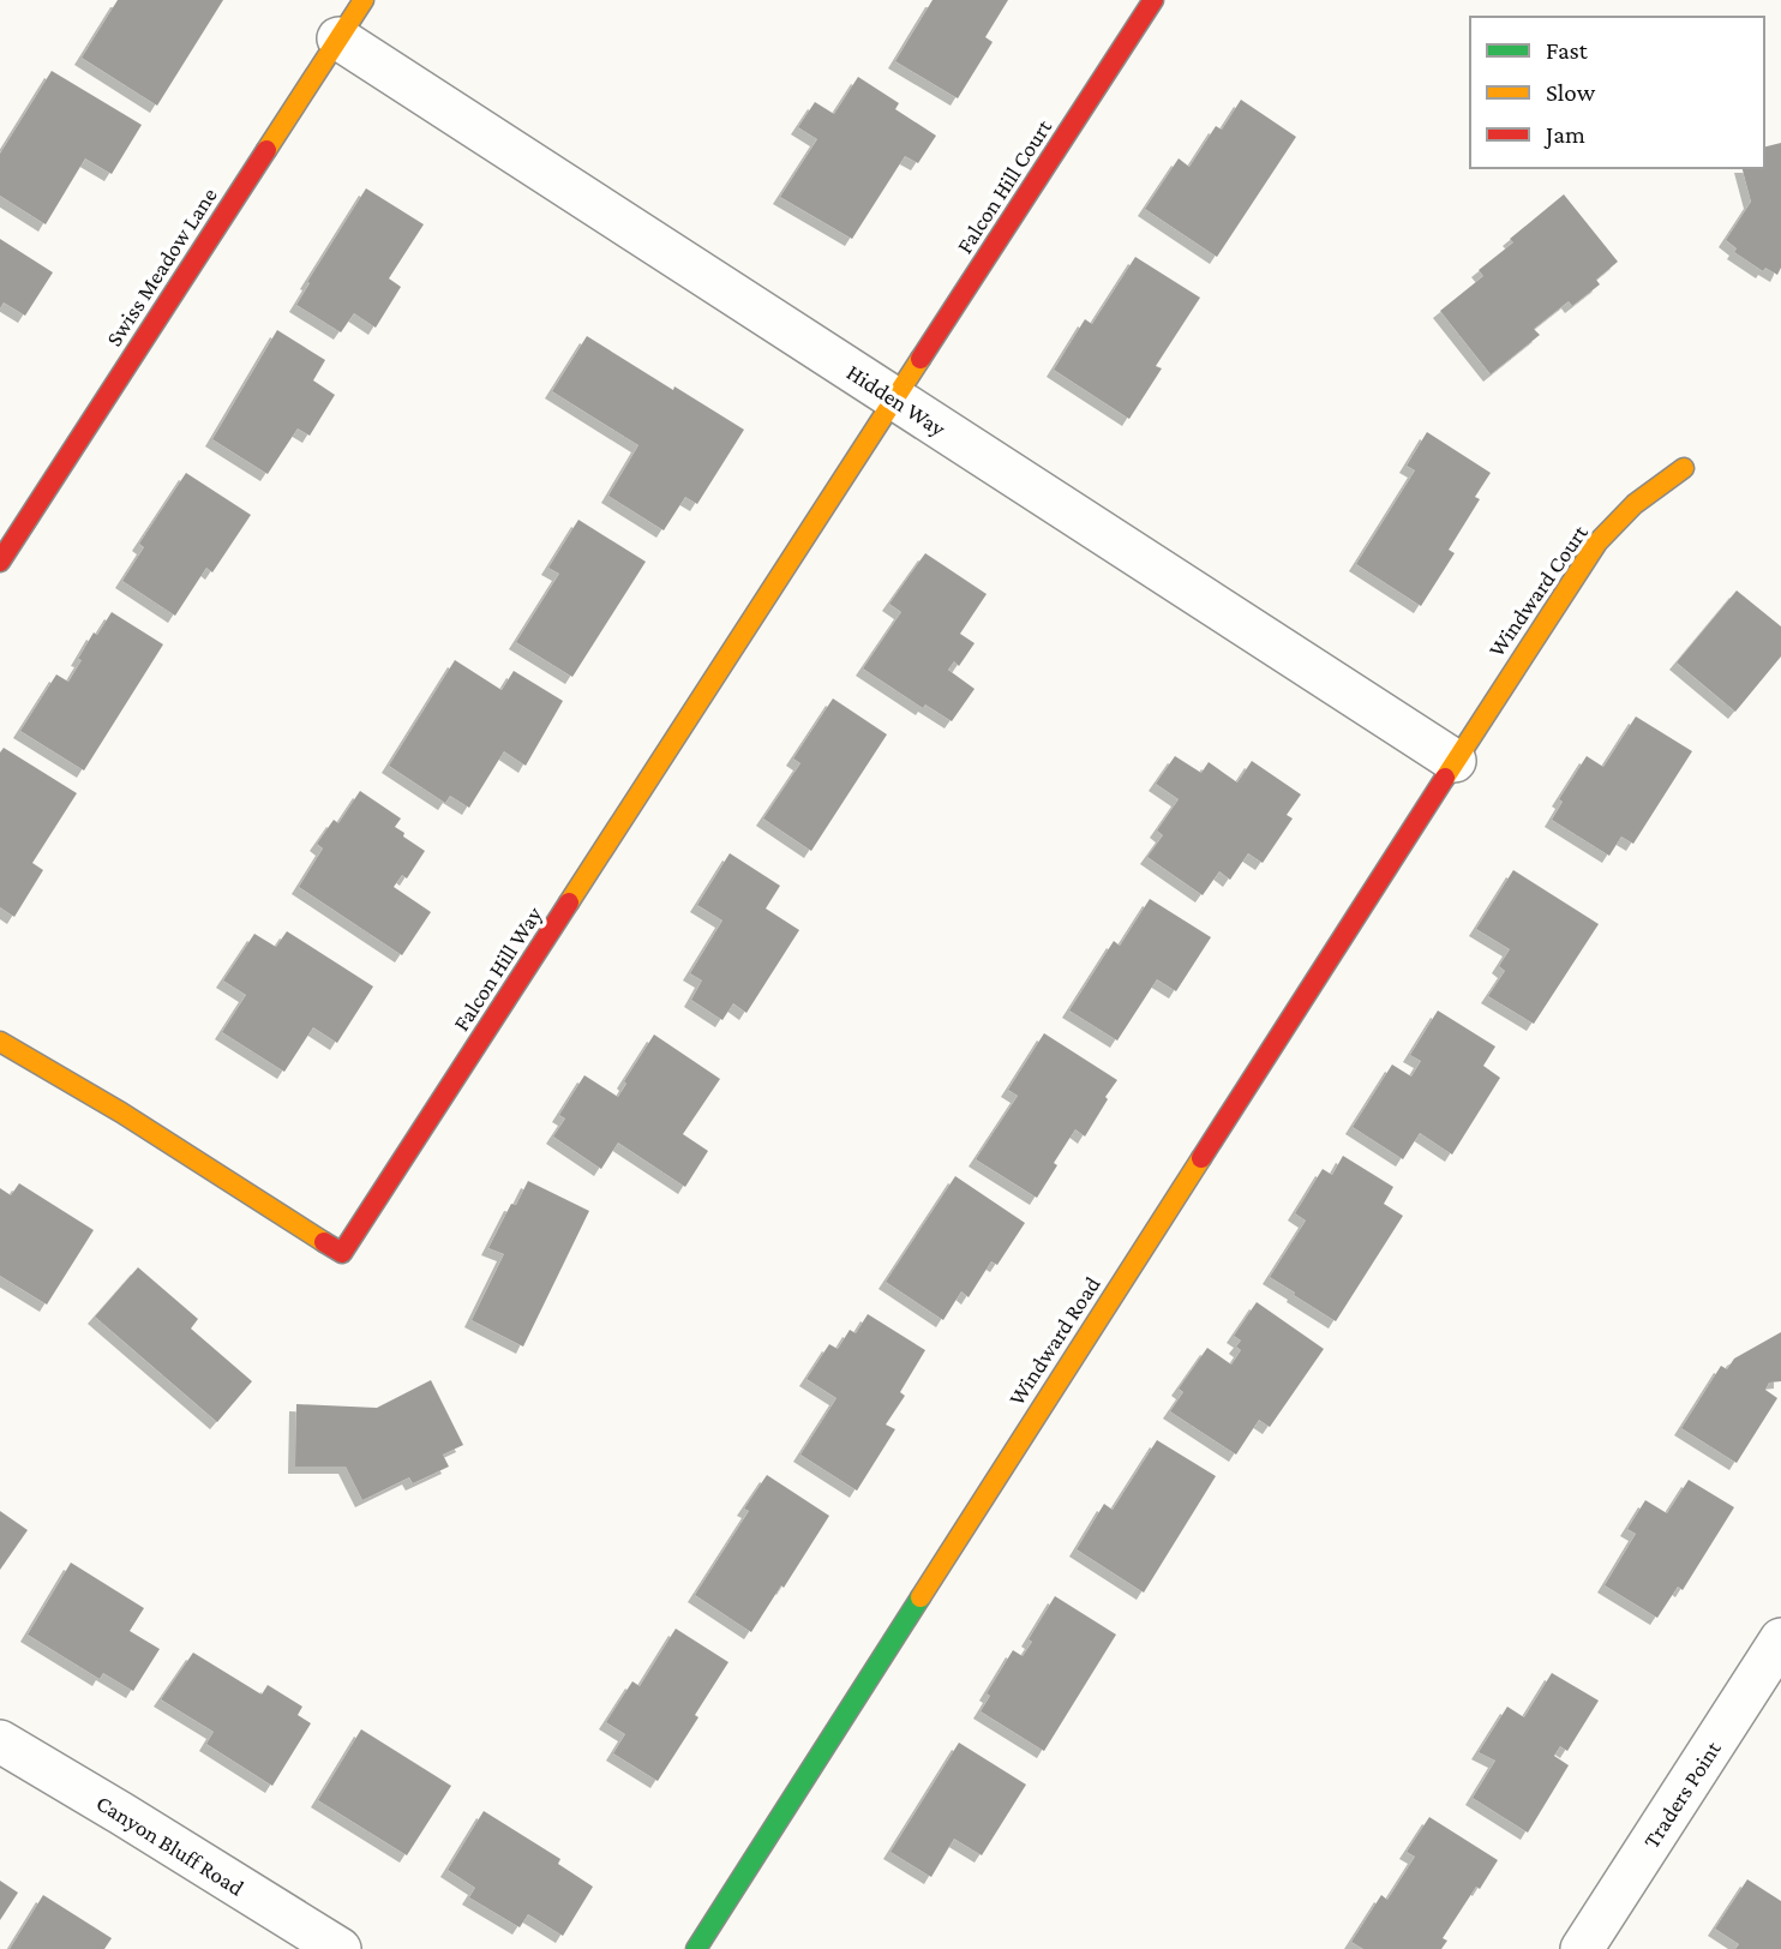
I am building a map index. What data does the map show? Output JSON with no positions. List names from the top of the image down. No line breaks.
{"streets":{"street":["Falcon Hill Court","Swiss Meadow Lane","Hidden Way","Windward Court","Falcon Hill Way","Windward Road","Traders Point","Canyon Bluff Road"]},"crossings":[["Falcon Hill Court","Hidden Way"],["Falcon Hill Court","Falcon Hill Way"],["Swiss Meadow Lane","Hidden Way"],["Hidden Way","Windward Court"],["Hidden Way","Falcon Hill Way"],["Hidden Way","Windward Road"],["Windward Court","Windward Road"]],"legend":["Fast","Slow","Jam"]}
